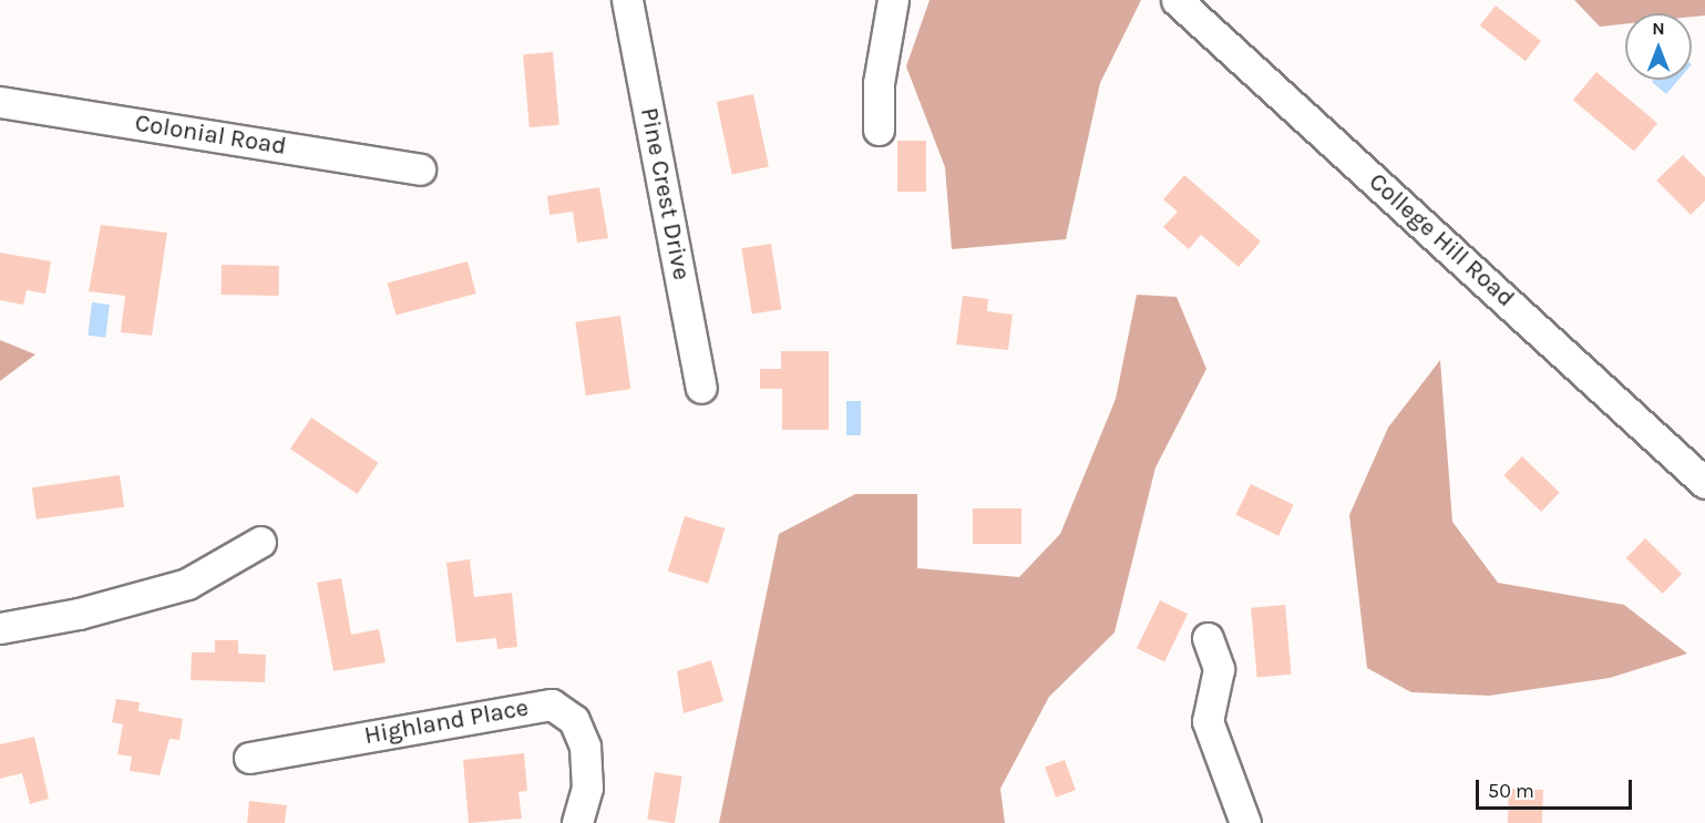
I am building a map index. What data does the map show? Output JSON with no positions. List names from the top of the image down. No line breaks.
{"streets":{"street":["Colonial Road","Pine Crest Drive","College Hill Road","Highland Place"]},"scale_bar":"50 m","north":"top"}
